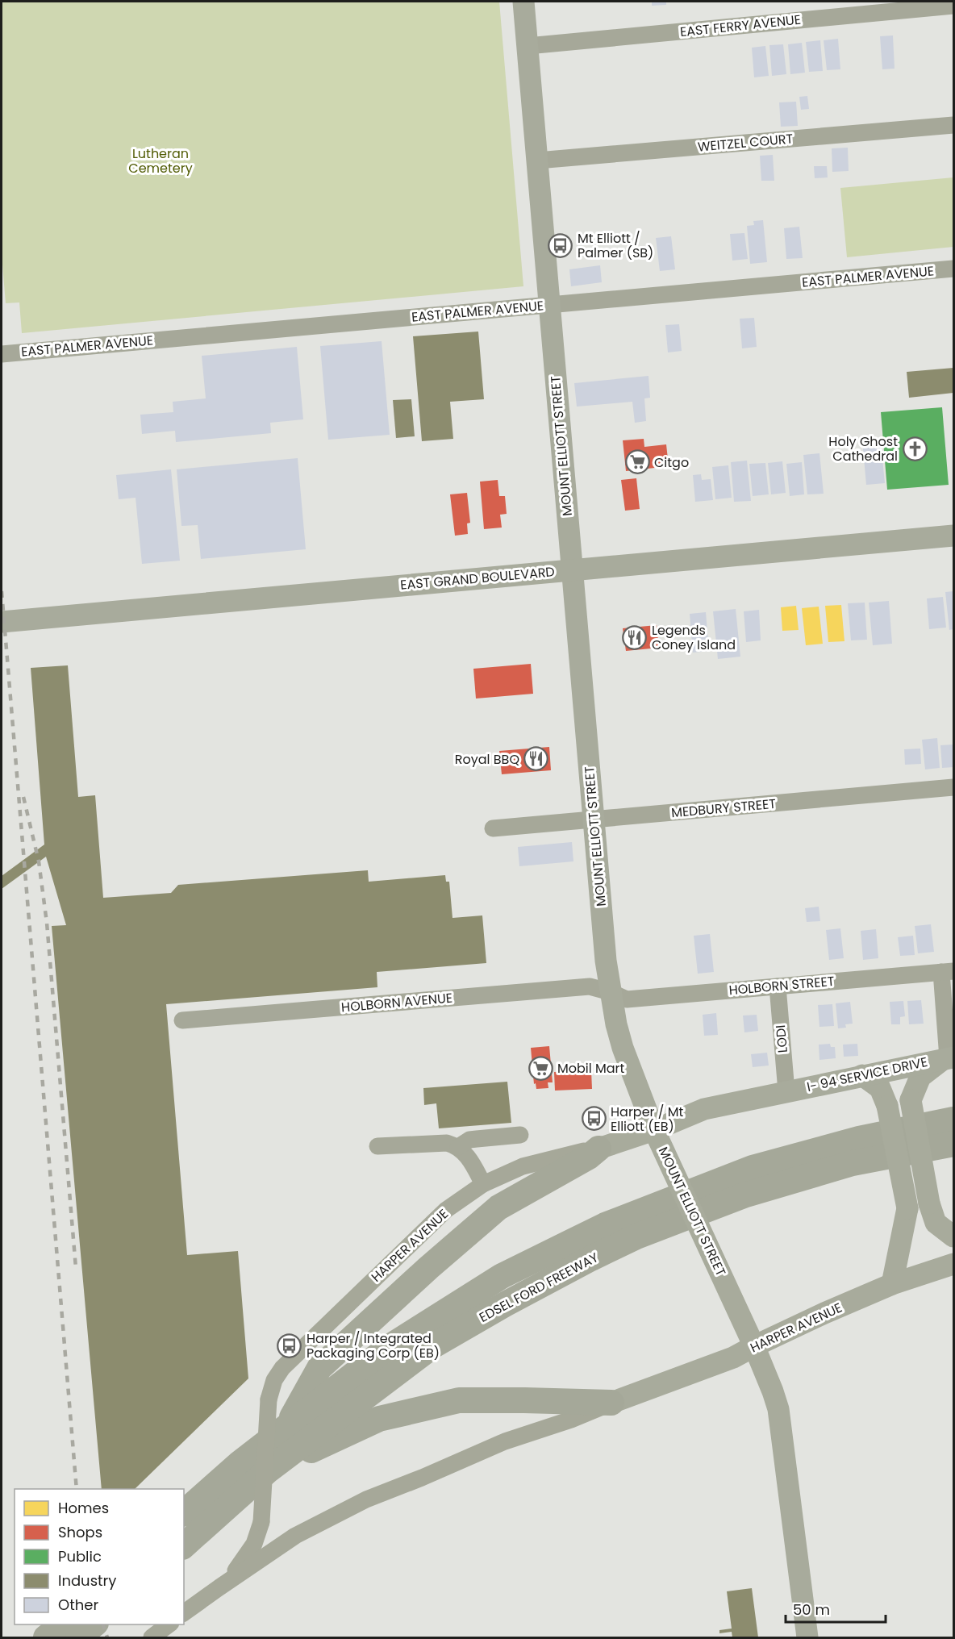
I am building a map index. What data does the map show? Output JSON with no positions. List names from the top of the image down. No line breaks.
{"streets":{"highway":["EDSEL FORD FREEWAY"],"main road":["MOUNT ELLIOTT STREET","EAST GRAND BOULEVARD","I- 94 SERVICE DRIVE","HARPER AVENUE"],"street":["EAST FERRY AVENUE","WEITZEL COURT","EAST PALMER AVENUE","MEDBURY STREET","HOLBORN STREET","HOLBORN AVENUE","LODI"]},"crossings":[["EAST FERRY AVENUE","MOUNT ELLIOTT STREET"],["WEITZEL COURT","MOUNT ELLIOTT STREET"],["EAST PALMER AVENUE","MOUNT ELLIOTT STREET"],["MOUNT ELLIOTT STREET","EAST GRAND BOULEVARD"],["MOUNT ELLIOTT STREET","MEDBURY STREET"],["MOUNT ELLIOTT STREET","HOLBORN STREET"],["MOUNT ELLIOTT STREET","HOLBORN AVENUE"],["MOUNT ELLIOTT STREET","HARPER AVENUE"],["HOLBORN STREET","HOLBORN AVENUE"],["HOLBORN STREET","LODI"],["LODI","I- 94 SERVICE DRIVE"],["LODI","HARPER AVENUE"],["I- 94 SERVICE DRIVE","HARPER AVENUE"]],"parks":["Lutheran Cemetery"],"places":{"bus stop":["Mt Elliott / Palmer (SB)","Harper / Mt Elliott (EB)","Harper / Integrated Packaging Corp (EB)"],"church":["Holy Ghost Cathedral"],"supermarket":["Citgo","Mobil Mart"],"restaurant":["Legends Coney Island","Royal BBQ"]},"legend":["Homes","Shops","Public","Industry","Other"],"scale_bar":"50 m"}
